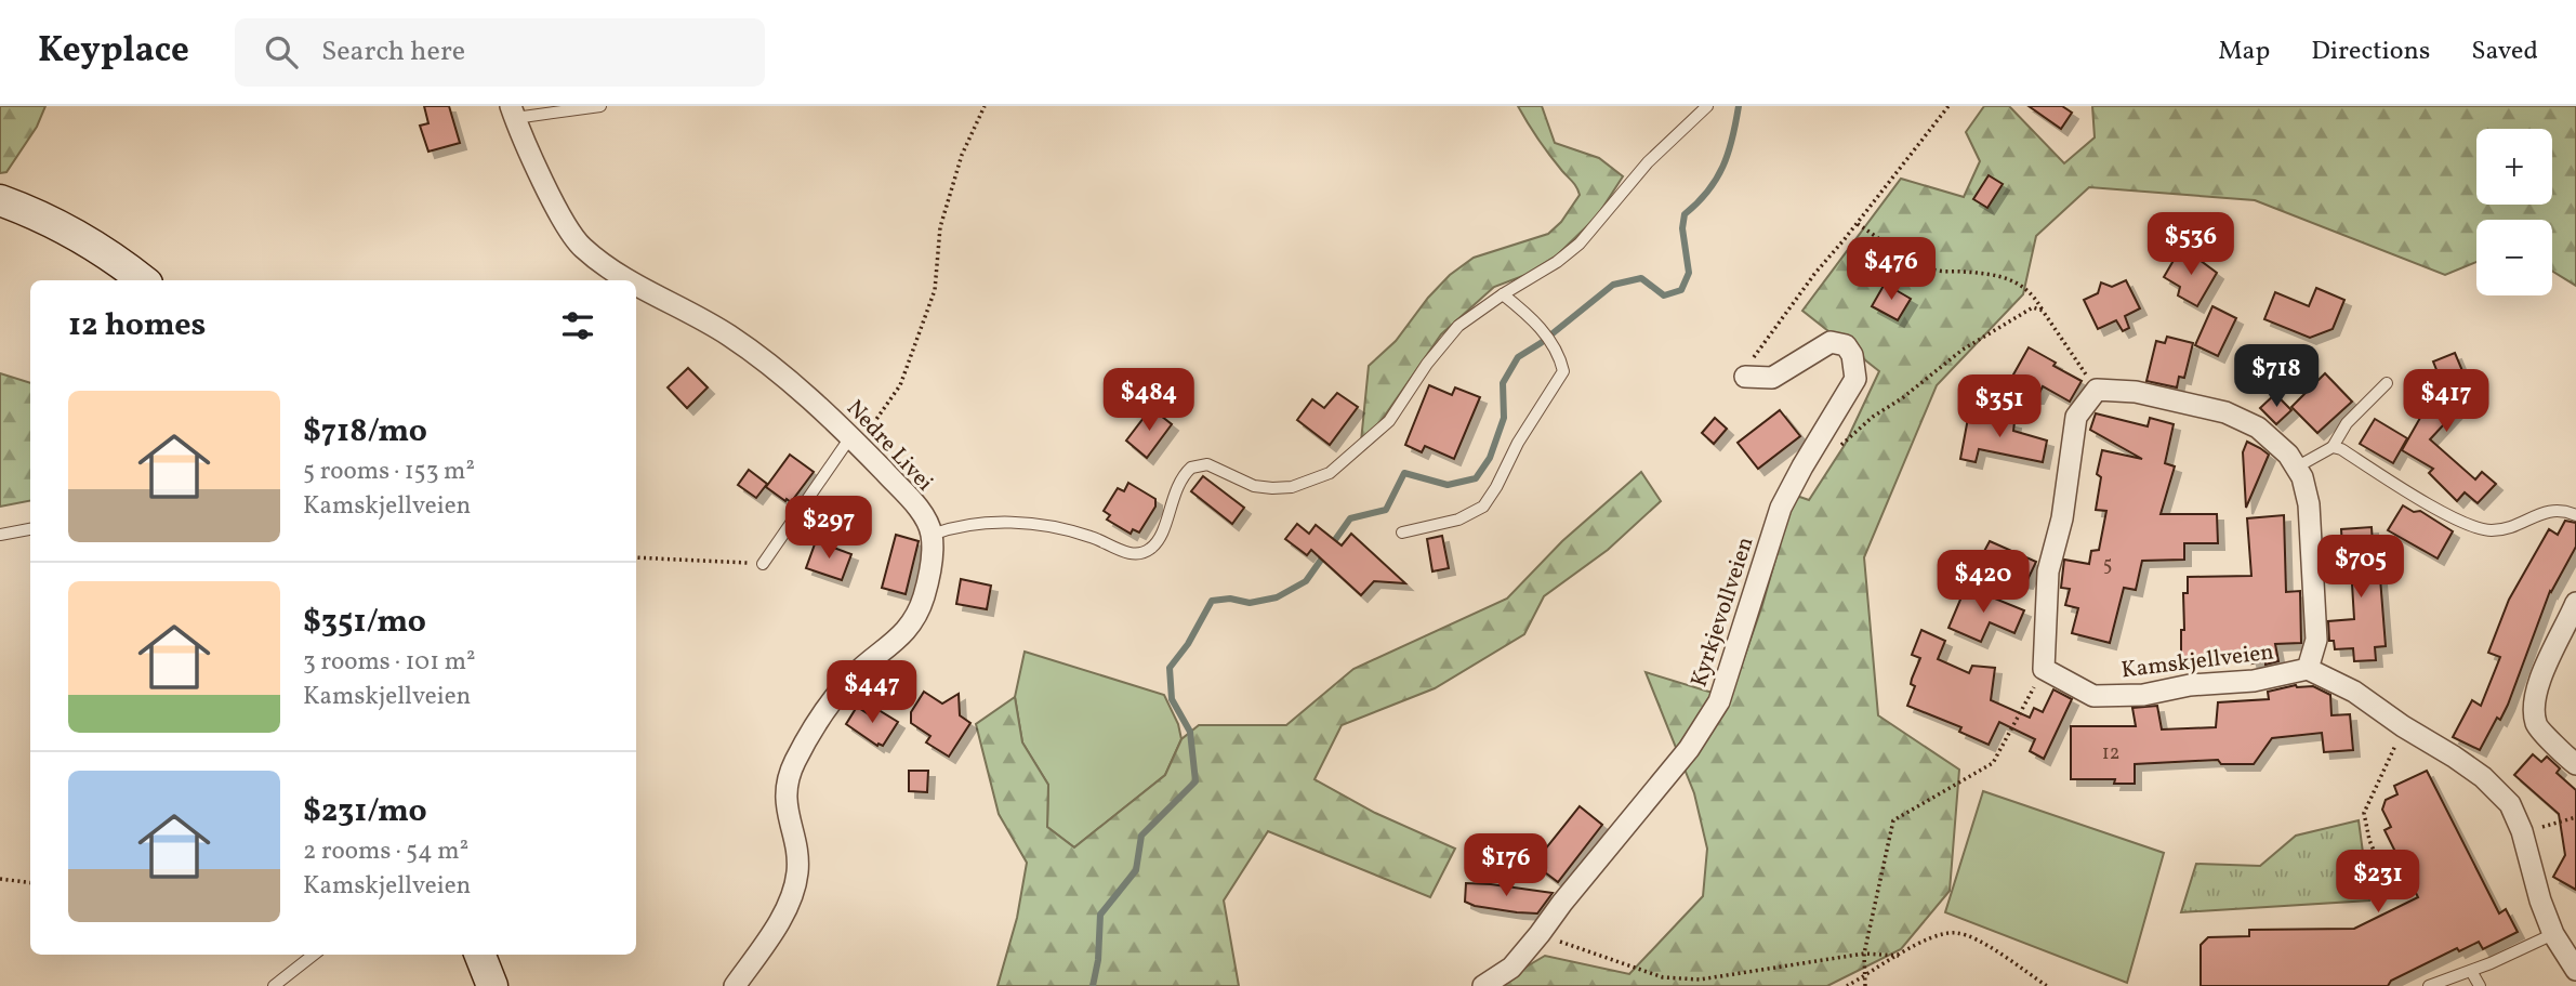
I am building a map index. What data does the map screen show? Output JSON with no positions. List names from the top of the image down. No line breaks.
{"streets":{"street":["Nedre Livei","Kyrkjevollveien","Kamskjellveien"]},"house_numbers":["5","12"],"page":{"header":"Keyplace","search":"Search here","nav":["Map","Directions","Saved"],"map_buttons":["+","−"],"price":["$536","$476","$718","$484","$417","$351","$297","$705","$420","$447","$176","$231"],"heading":"12 homes","list":[{"name":"$718/mo","note":"5 rooms · 153 m² · Kamskjellveien"},{"name":"$351/mo","note":"3 rooms · 101 m² · Kamskjellveien"},{"name":"$231/mo","note":"2 rooms · 54 m² · Kamskjellveien"}]}}
